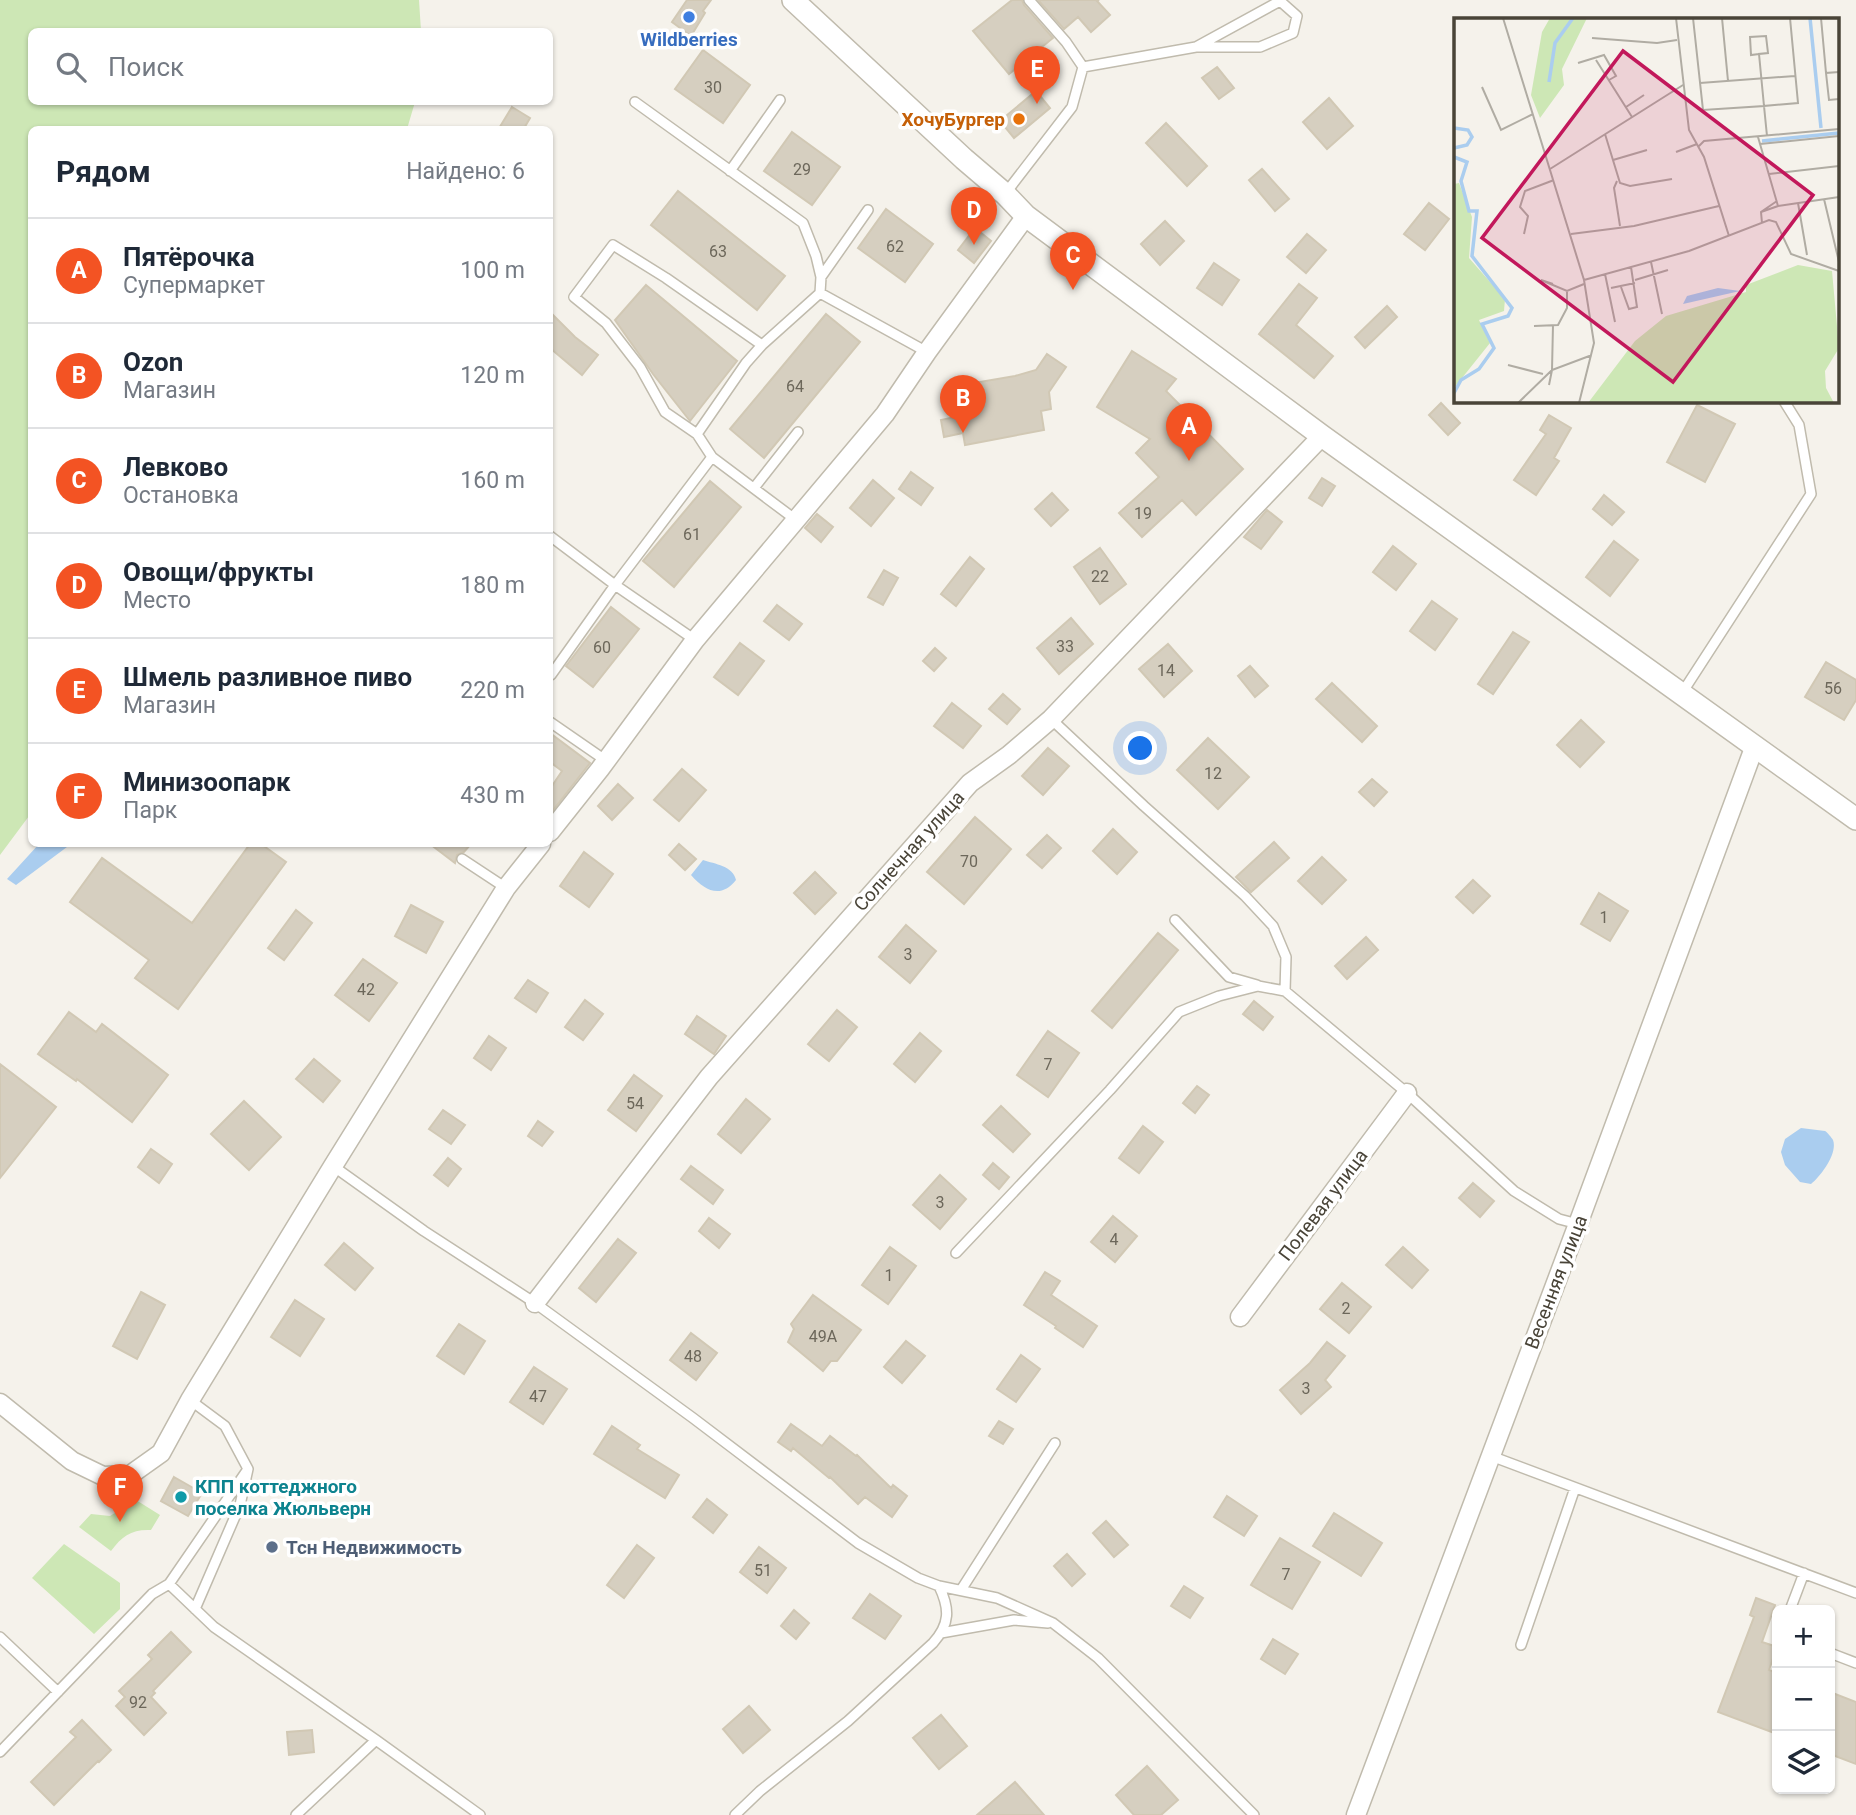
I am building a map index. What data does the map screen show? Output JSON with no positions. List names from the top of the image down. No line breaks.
{"streets":{"street":["Солнечная улица","Полевая улица","Весенняя улица"]},"places":["Wildberries","ХочуБургер","КПП коттеджного поселка Жюльверн","Тсн Недвижимость"],"house_numbers":["30","29","62","63","64","19","61","22","33","60","14","56","12","70","1","3","42","7","54","3","4","1","2","49А","48","3","47","51","7","92"],"page":{"search":"Поиск","pins":["E","D","C","B","A","F"],"heading":["Рядом","Найдено: 6"],"list":[{"mark":"A","name":"Пятёрочка","note":"Супермаркет","value":"100 m"},{"mark":"B","name":"Ozon","note":"Магазин","value":"120 m"},{"mark":"C","name":"Левково","note":"Остановка","value":"160 m"},{"mark":"D","name":"Овощи/фрукты","note":"Место","value":"180 m"},{"mark":"E","name":"Шмель разливное пиво","note":"Магазин","value":"220 m"},{"mark":"F","name":"Минизоопарк","note":"Парк","value":"430 m"}],"map_buttons":["+","−"]}}
